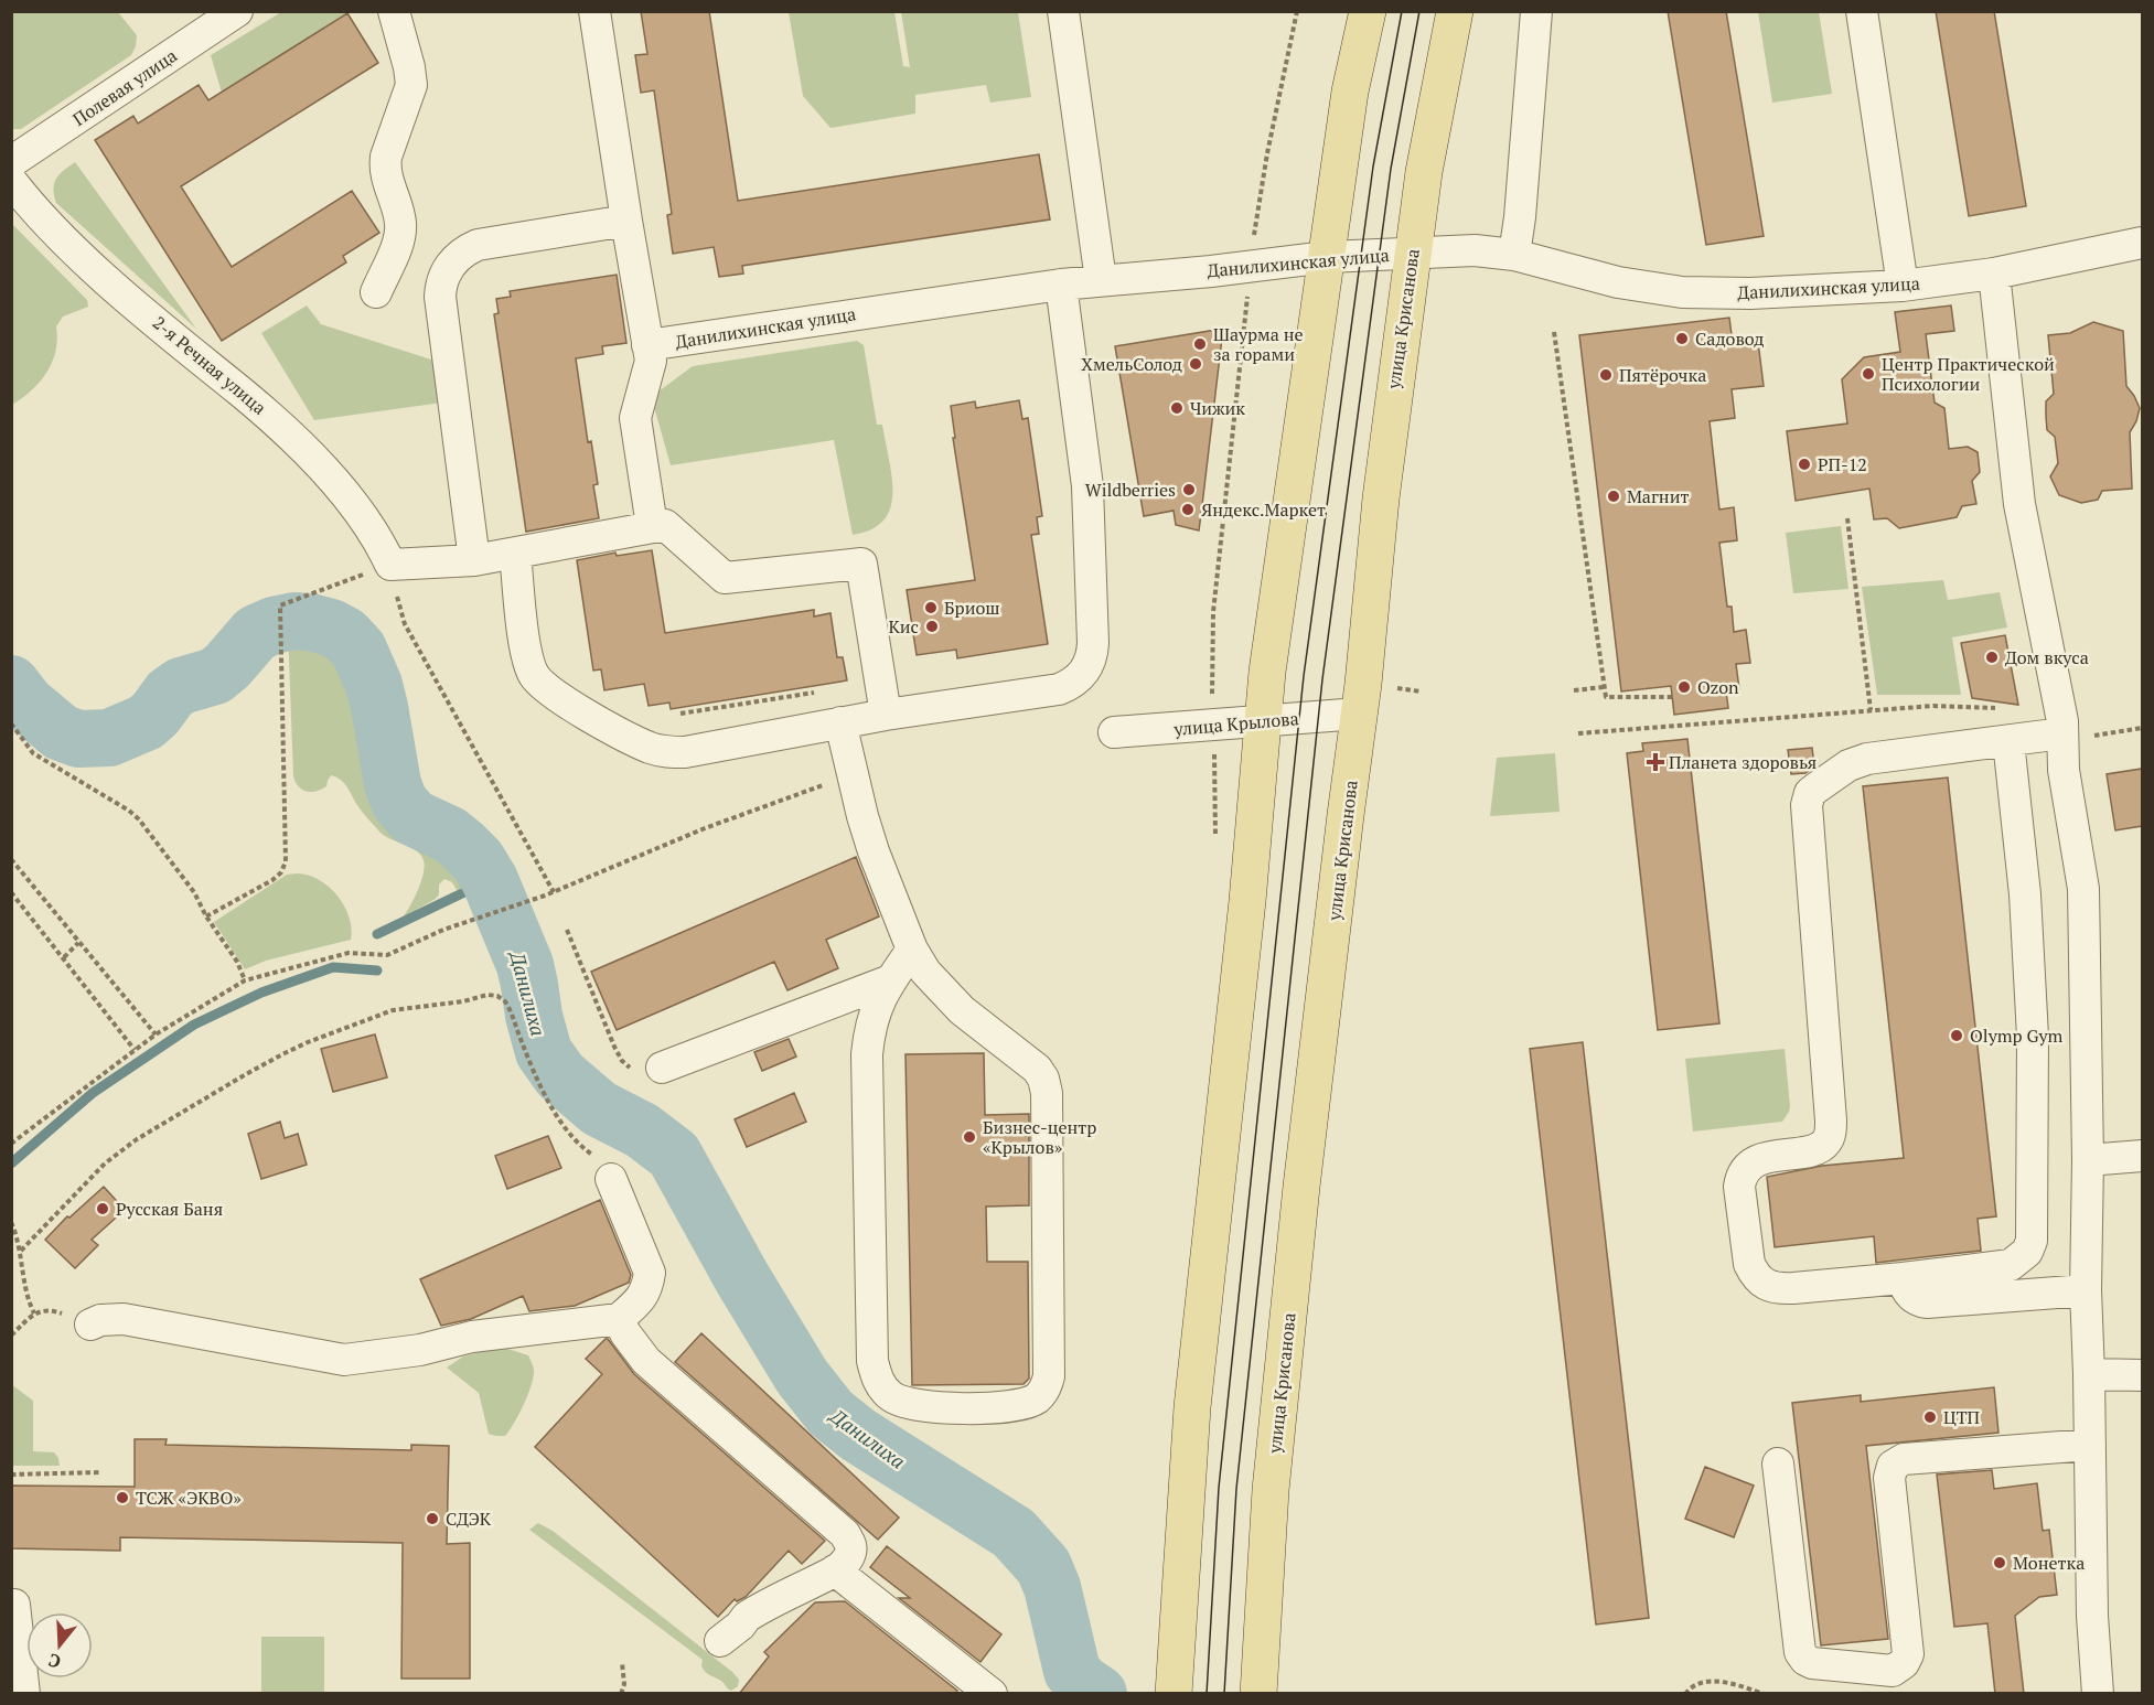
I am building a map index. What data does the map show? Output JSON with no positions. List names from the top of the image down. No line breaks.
{"streets":{"main road":["улица Крисанова"],"street":["Полевая улица","Данилихинская улица","2-я Речная улица","улица Крылова"]},"crossings":[["Данилихинская улица","улица Крисанова"],["улица Крисанова","улица Крылова"]],"water":["Данилиха"],"places":{"other":["Садовод","Шаурма не за горами","ХмельСолод","Центр Практической Психологии","Пятёрочка","Чижик","РП-12","Wildberries","Магнит","Яндекс.Маркет","Бриош","Кис","Дом вкуса","Ozon","Olymp Gym","Бизнес-центр «Крылов»","Русская Баня","ЦТП","ТСЖ «ЭКВО»","СДЭК","Монетка"],"health":["Планета здоровья"]},"north":"bottom"}
